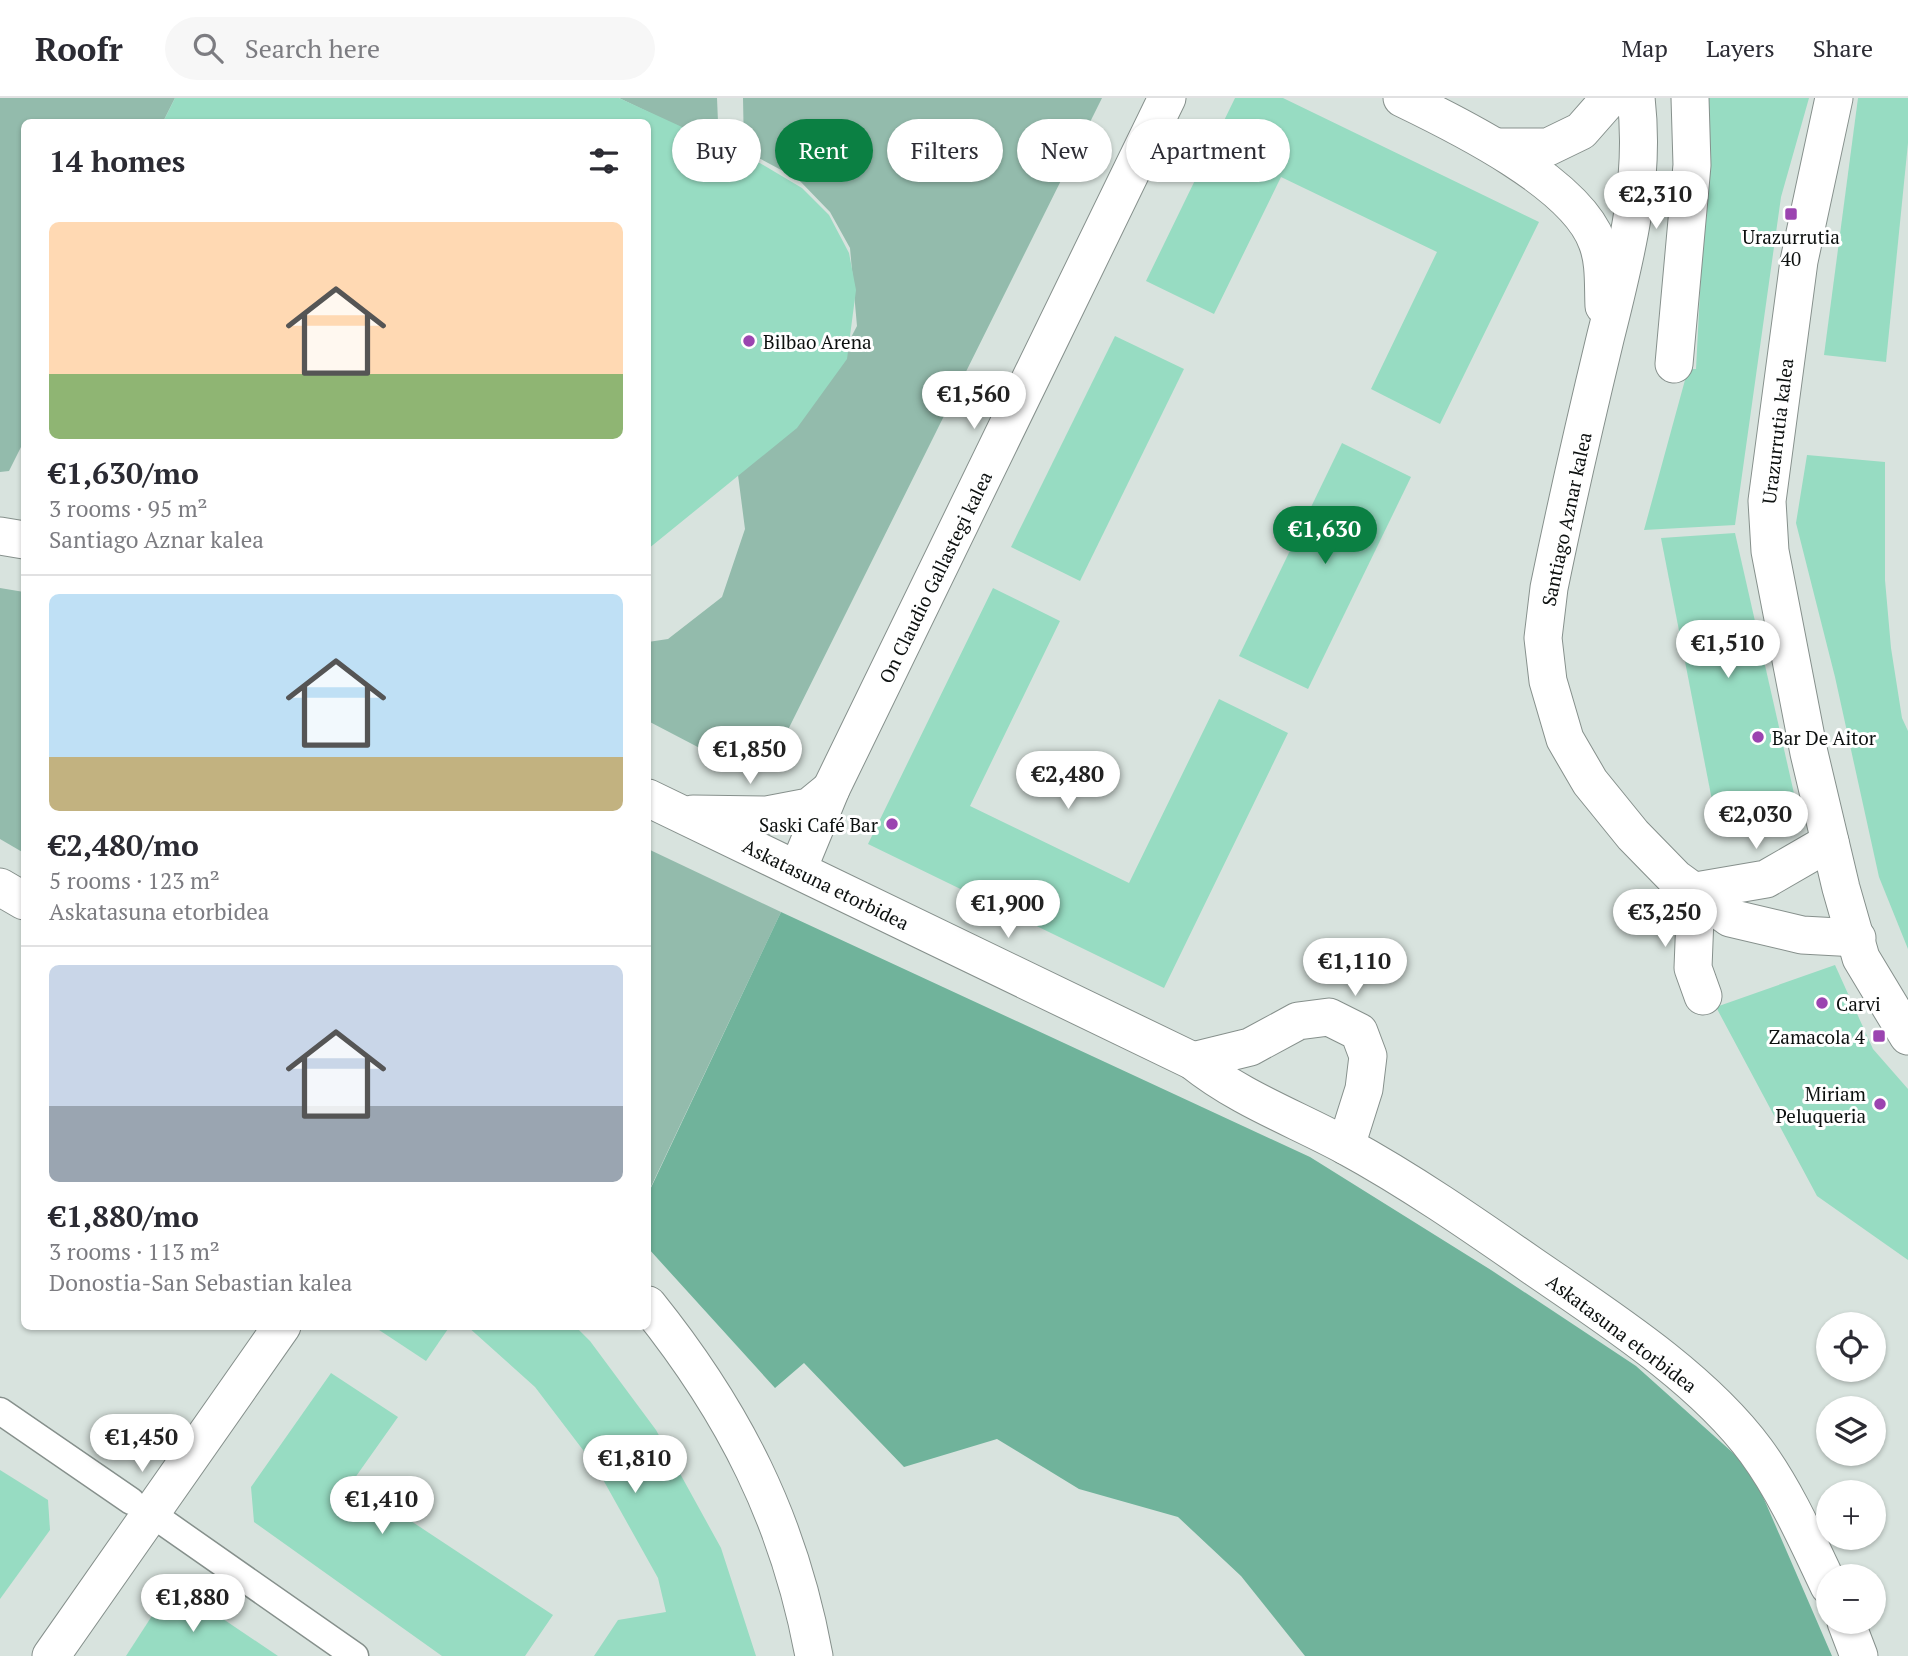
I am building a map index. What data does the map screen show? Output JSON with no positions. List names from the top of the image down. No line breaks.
{"streets":{"street":["Urazurrutia kalea","Santiago Aznar kalea","On Claudio Gallastegi kalea","Askatasuna etorbidea"]},"crossings":[["Urazurrutia kalea","Santiago Aznar kalea"],["On Claudio Gallastegi kalea","Askatasuna etorbidea"]],"places":{"transit":["Urazurrutia 40","Zamacola 4"],"other":["Bilbao Arena","Bar De Aitor","Saski Café Bar","Carvi","Miriam Peluqueria"]},"page":{"header":"Roofr","search":"Search here","nav":["Map","Layers","Share"],"chip":["Buy","Rent","Filters","New","Apartment"],"heading":"14 homes","price":["€2,310","€1,560","€1,630","€1,510","€1,850","€2,480","€2,030","€1,900","€3,250","€1,110","€1,450","€1,810","€1,410","€1,880"],"list":[{"name":"€1,630/mo","note":"3 rooms · 95 m² · Santiago Aznar kalea"},{"name":"€2,480/mo","note":"5 rooms · 123 m² · Askatasuna etorbidea"},{"name":"€1,880/mo","note":"3 rooms · 113 m² · Donostia-San Sebastian kalea"}],"map_buttons":["+","−"]}}
